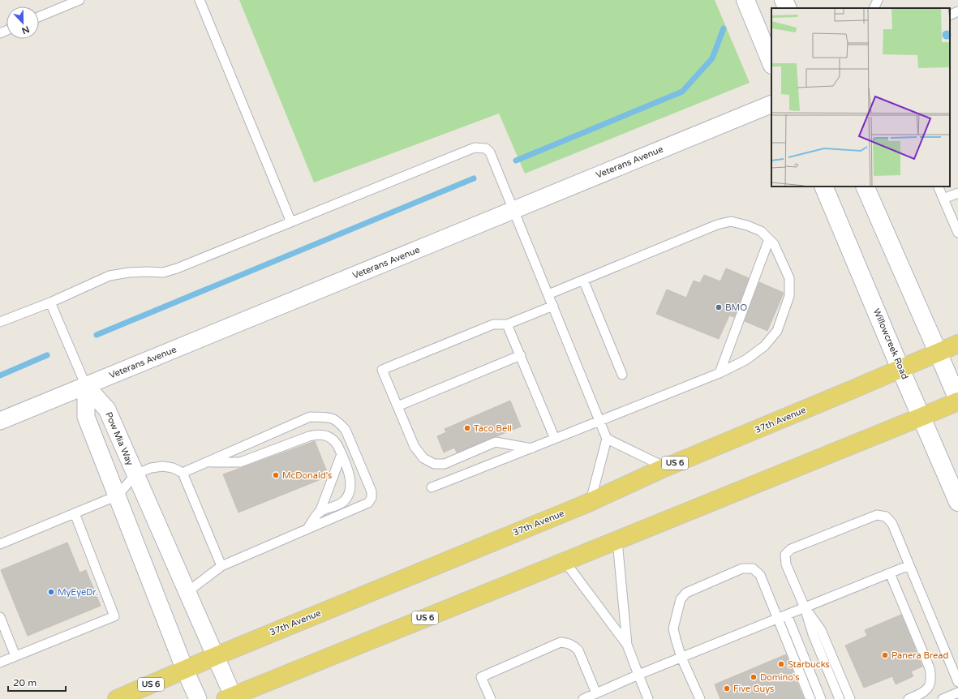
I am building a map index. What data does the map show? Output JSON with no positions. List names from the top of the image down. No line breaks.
{"streets":{"main road":["37th Avenue","US 6"],"street":["Veterans Avenue","Willowcreek Road","Pow Mia Way"]},"crossings":[["Veterans Avenue","Pow Mia Way"],["Willowcreek Road","37th Avenue"],["Willowcreek Road","US 6"],["37th Avenue","Pow Mia Way"],["Pow Mia Way","US 6"]],"places":["BMO","Taco Bell","McDonald's","MyEyeDr.","Panera Bread","Starbucks","Domino's","Five Guys"],"scale_bar":"20 m","north":"bottom"}
